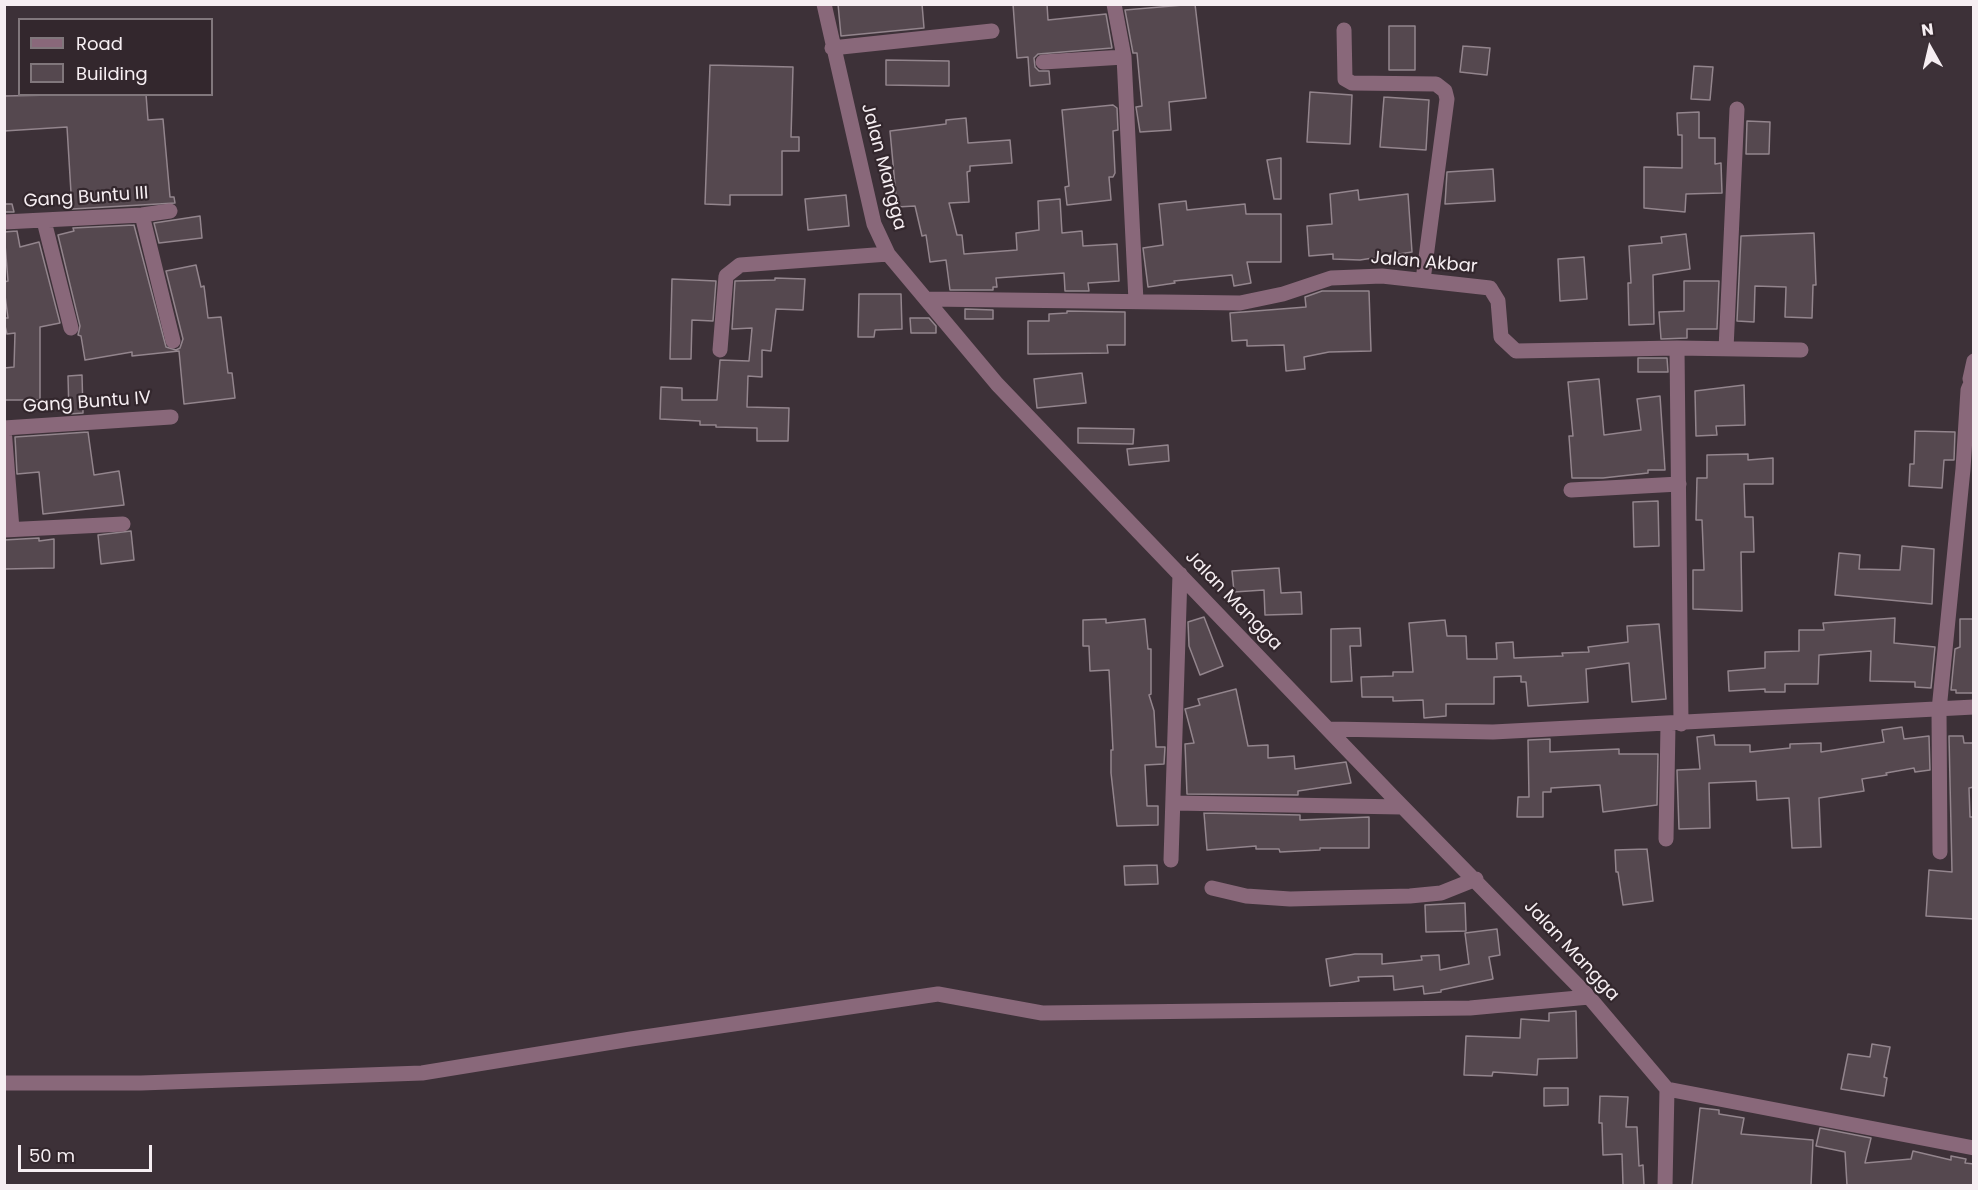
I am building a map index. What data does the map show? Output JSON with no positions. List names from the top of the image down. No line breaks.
{"streets":{"street":["Jalan Mangga","Gang Buntu III","Jalan Akbar","Gang Buntu IV"]},"crossings":[["Jalan Mangga","Jalan Akbar"]],"legend":["Road","Building"],"scale_bar":"50 m","north":"top"}
